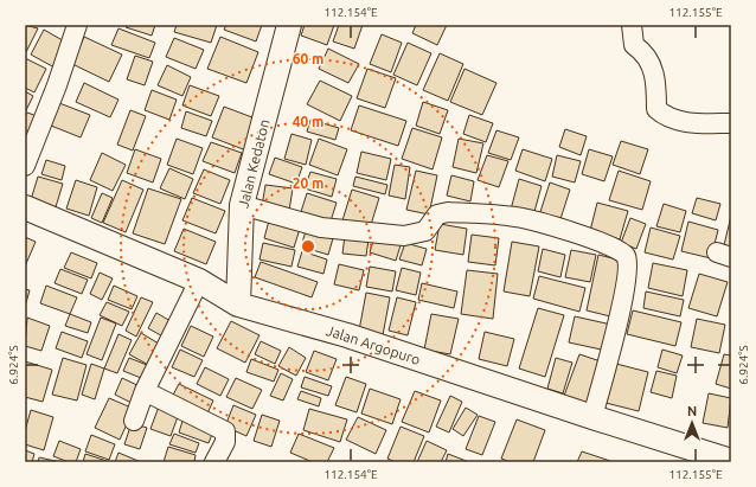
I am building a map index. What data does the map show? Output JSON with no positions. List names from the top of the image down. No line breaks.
{"streets":{"street":["Jalan Kedaton","Jalan Argopuro"]},"crossings":[["Jalan Kedaton","Jalan Argopuro"]],"north":"top","coordinates":["112.154°E","112.155°E","6.924°S"],"rings":["60 m","40 m","20 m"]}
